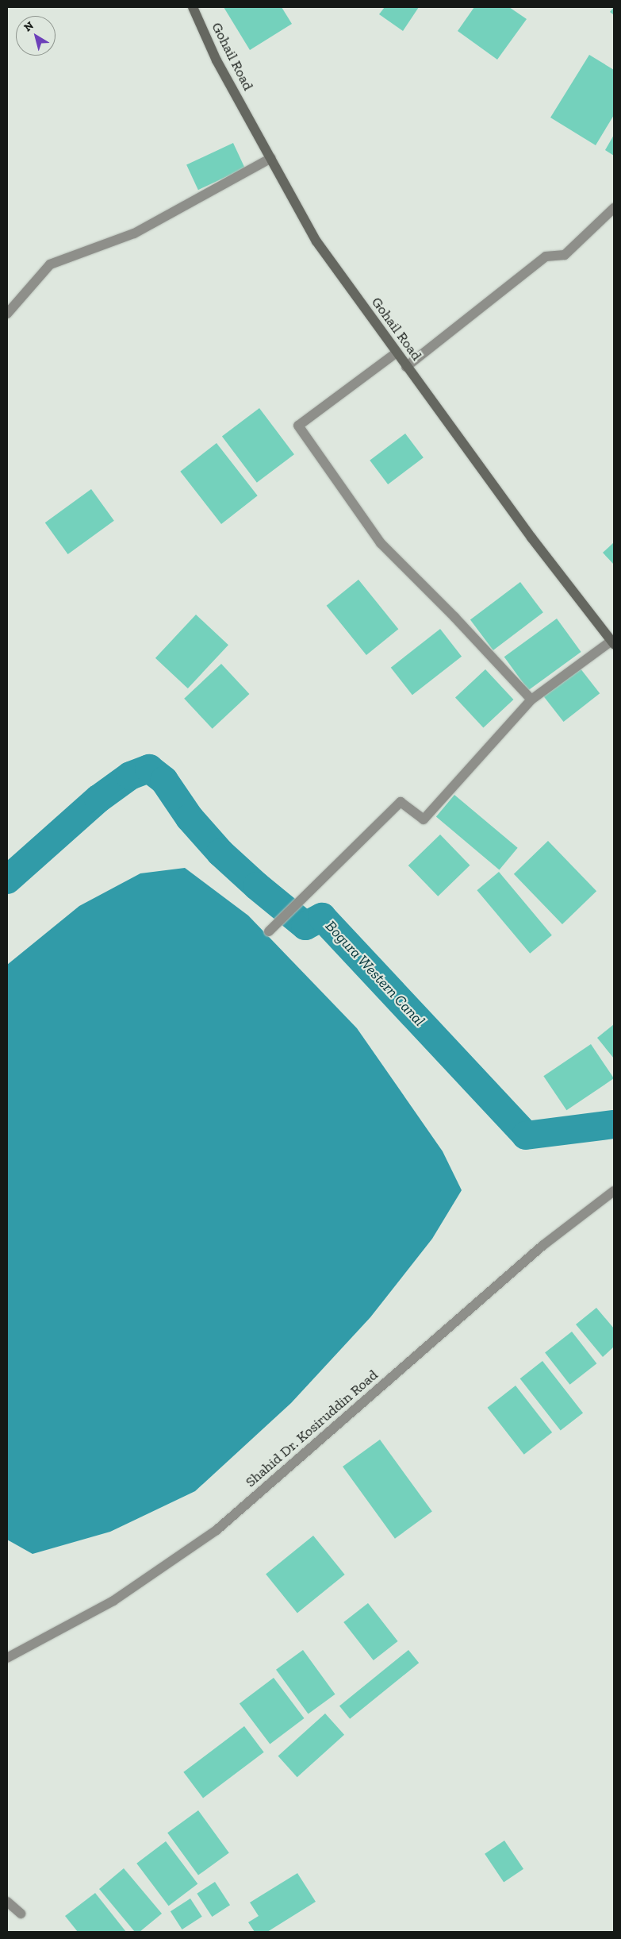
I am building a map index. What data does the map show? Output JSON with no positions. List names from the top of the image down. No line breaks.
{"streets":{"main road":["Gohail Road"],"street":["Shahid Dr. Kosiruddin Road"]},"water":["Bogura Western Canal"],"north":"top left"}
